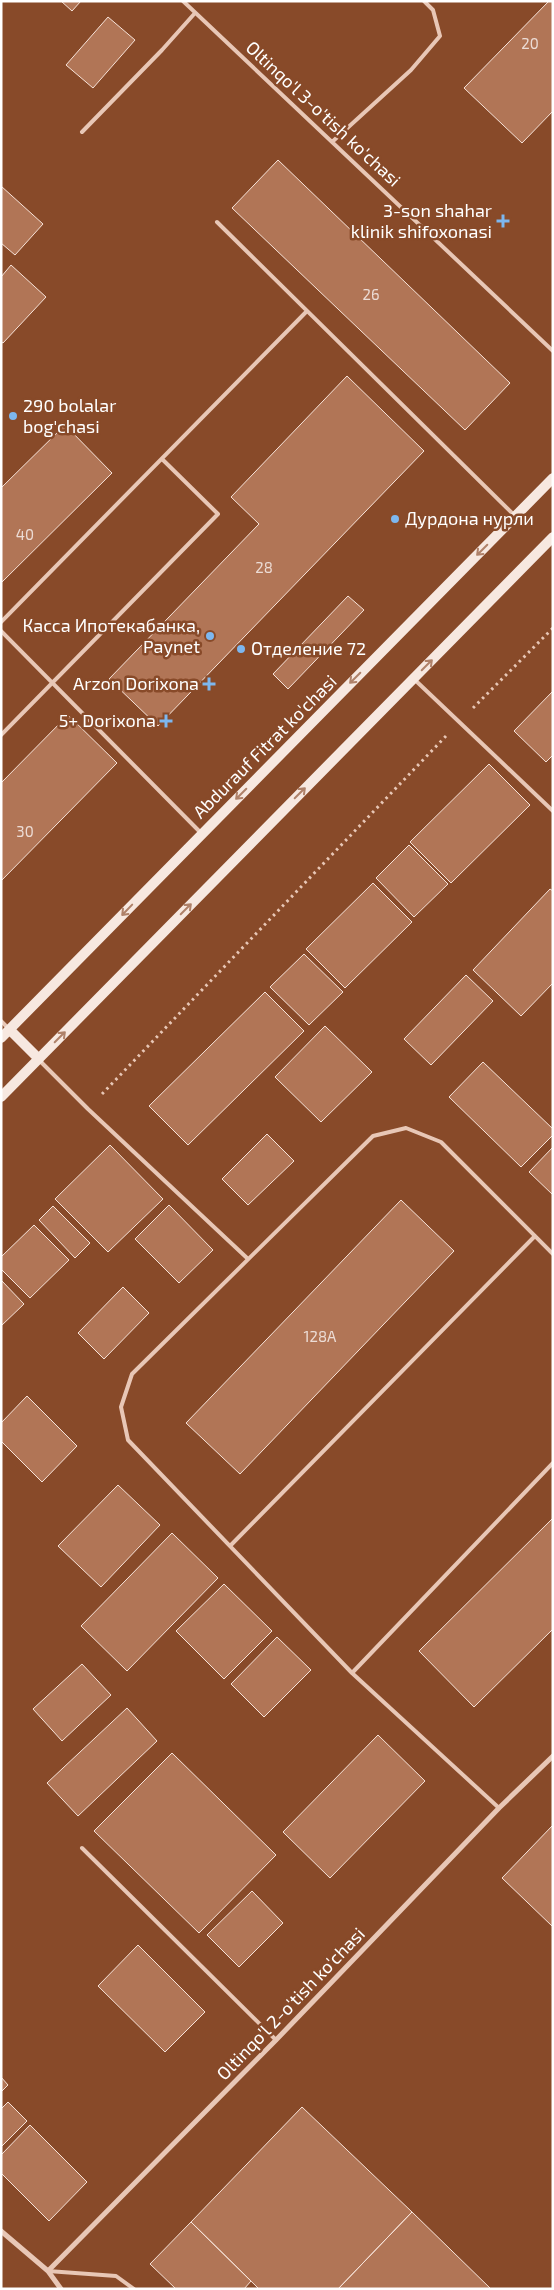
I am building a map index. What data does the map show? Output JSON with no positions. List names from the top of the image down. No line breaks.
{"streets":{"main road":["Abdurauf Fitrat ko'chasi"],"street":["Oltinqo'l 2-o'tish ko'chasi"],"lane":["Oltinqo'l 3-o'tish ko'chasi"]},"places":{"health":["3-son shahar klinik shifoxonasi","Arzon Dorixona","5+ Dorixona"],"other":["290 bolalar bog'chasi","Дурдона нурли","Касса Ипотекабанка, Paynet","Отделение 72"]},"house_numbers":["20","26","40","28","30","128A"]}
